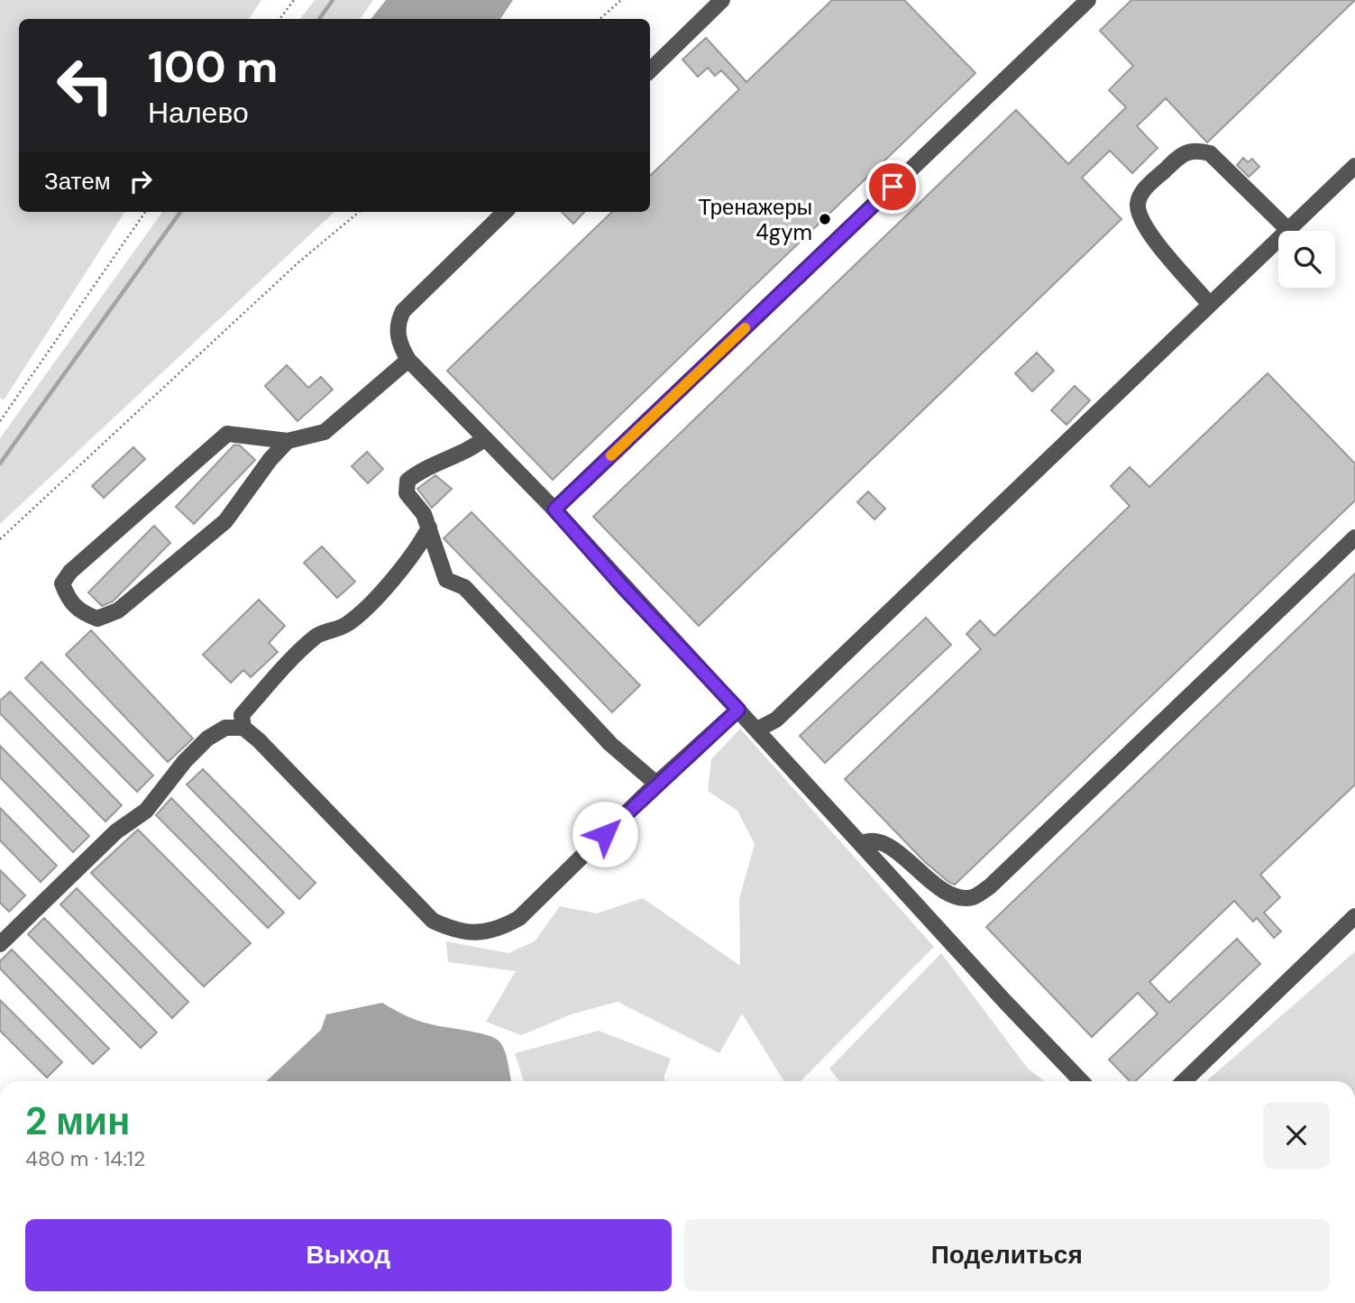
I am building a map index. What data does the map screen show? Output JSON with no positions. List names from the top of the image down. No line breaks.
{"places":["Тренажеры 4gym"],"page":{"turn":["100 m","Налево"],"then":"Затем","heading":["2 мин","480 m · 14:12"],"buttons":["Выход","Поделиться"]}}
